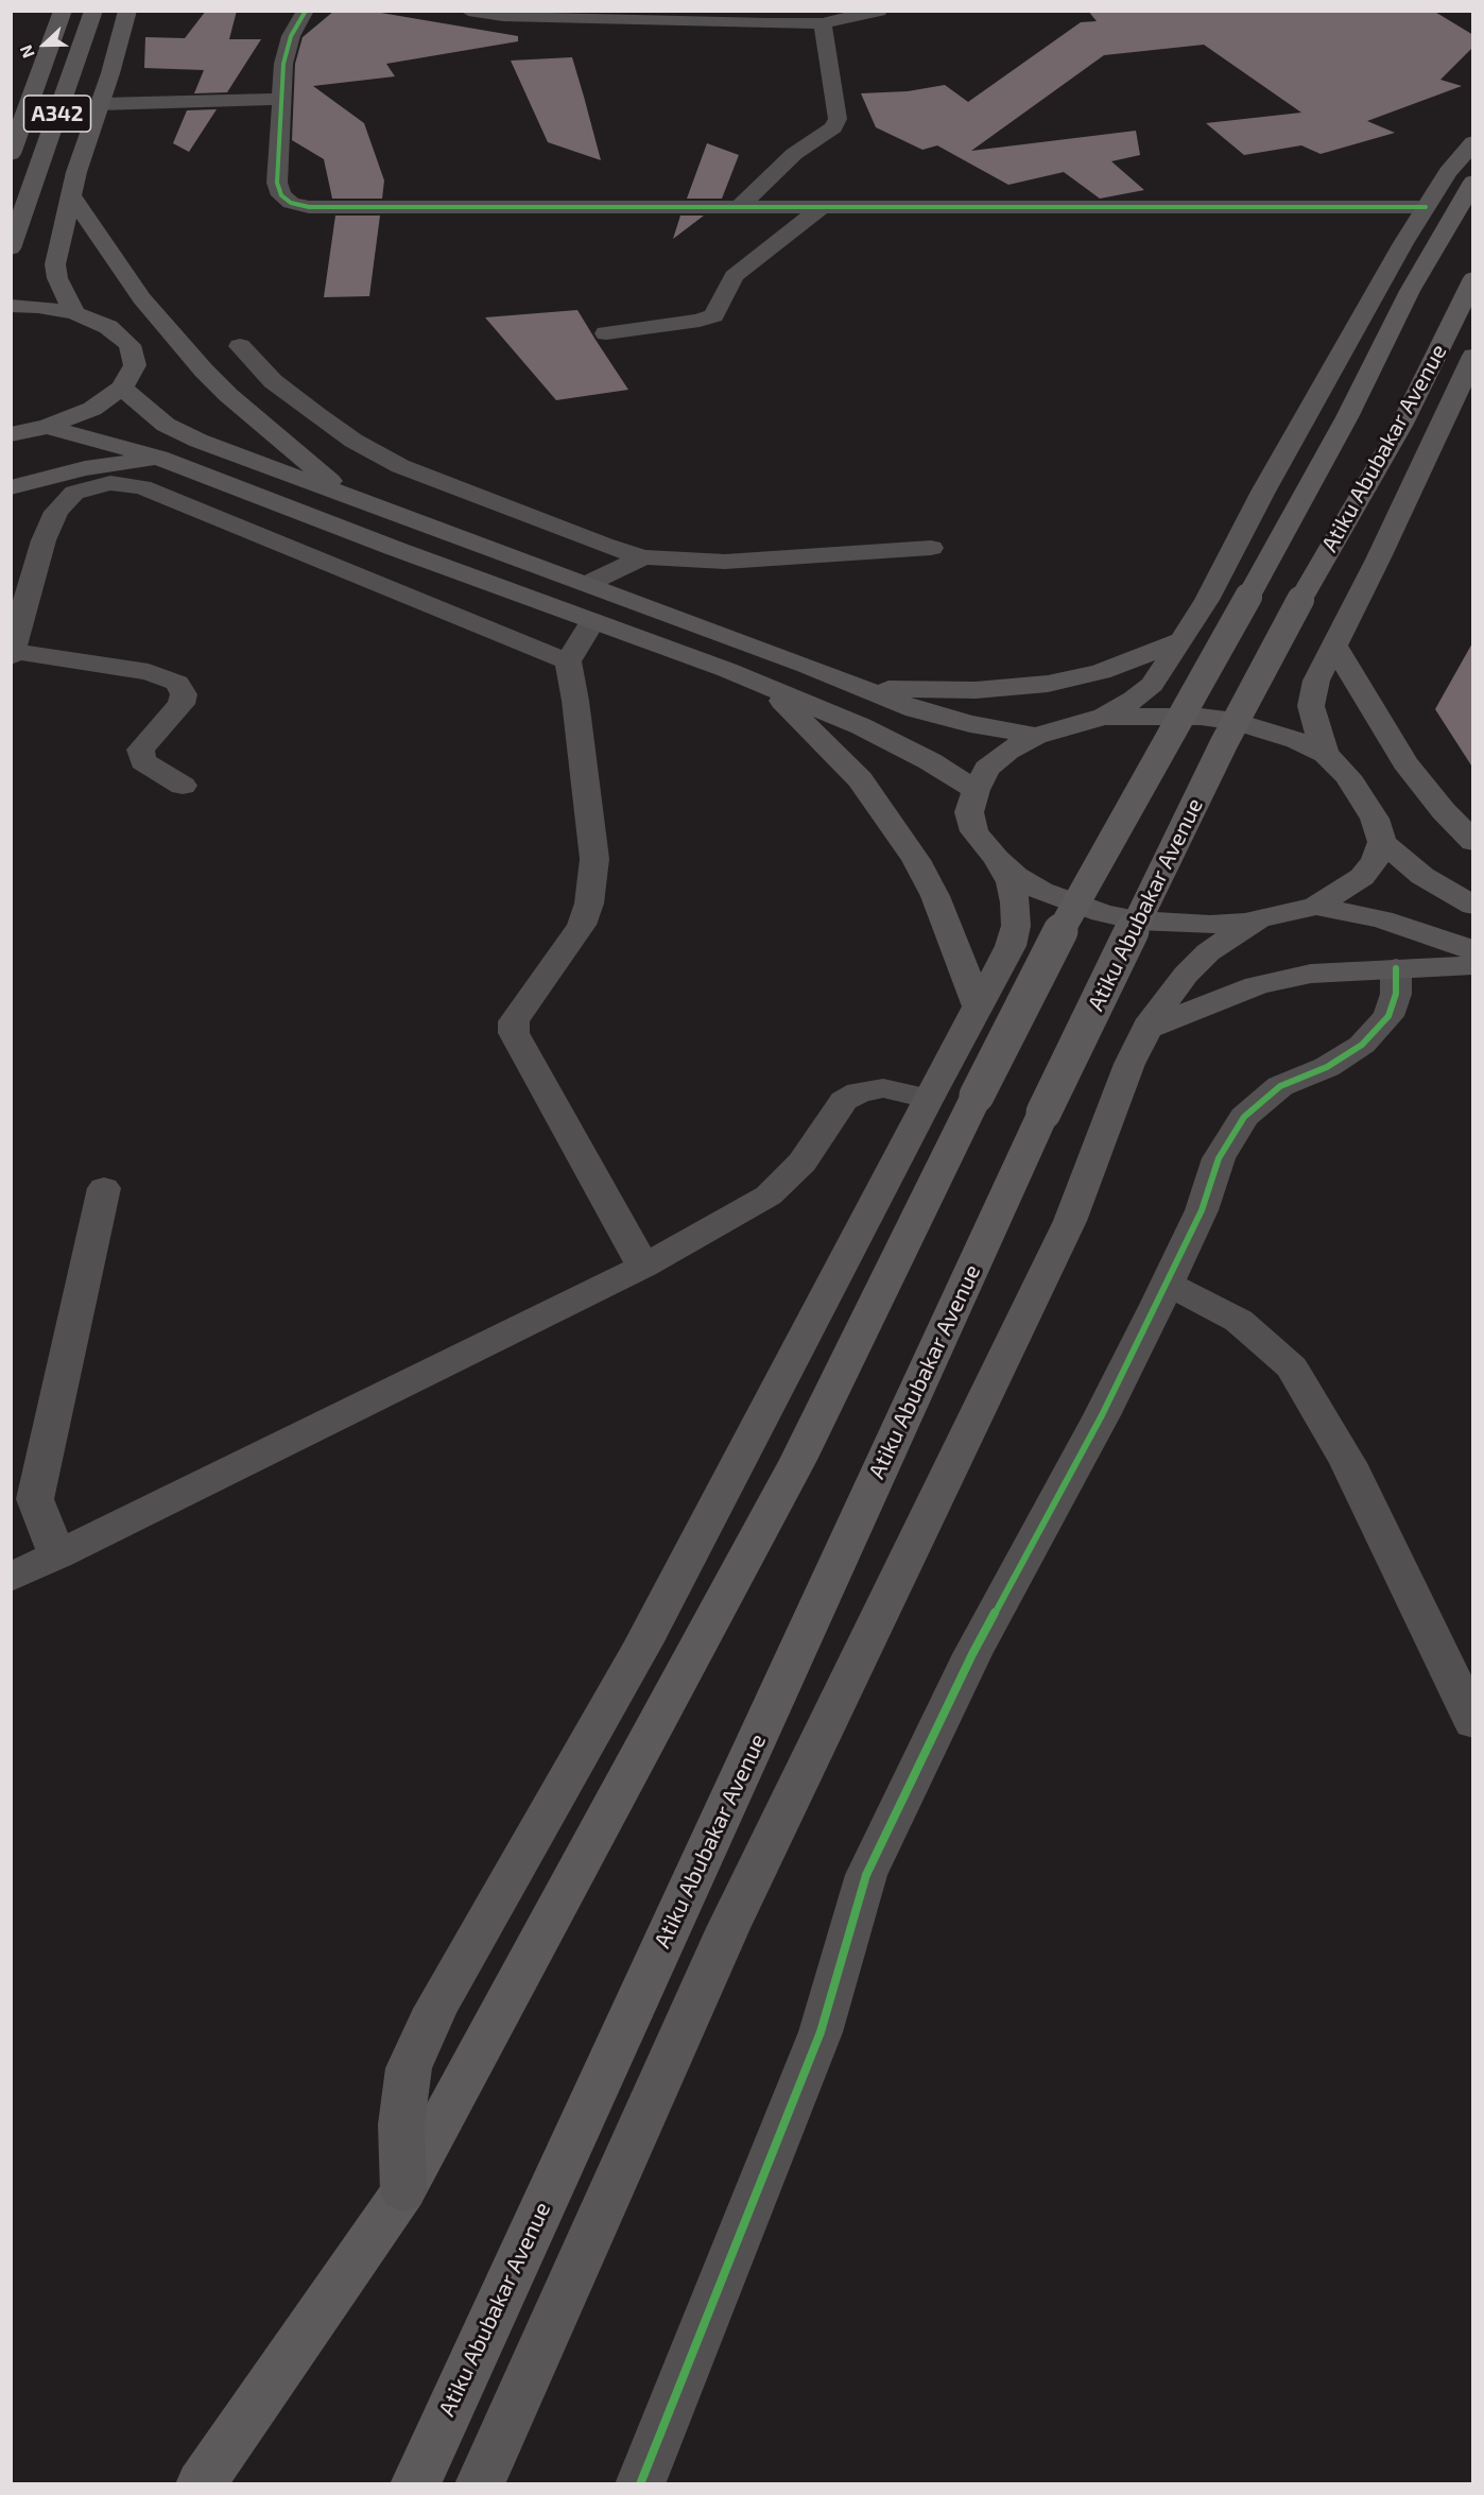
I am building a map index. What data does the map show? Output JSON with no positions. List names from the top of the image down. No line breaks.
{"streets":{"highway":["A342"],"main road":["Atiku Abubakar Avenue"]},"north":"left"}
